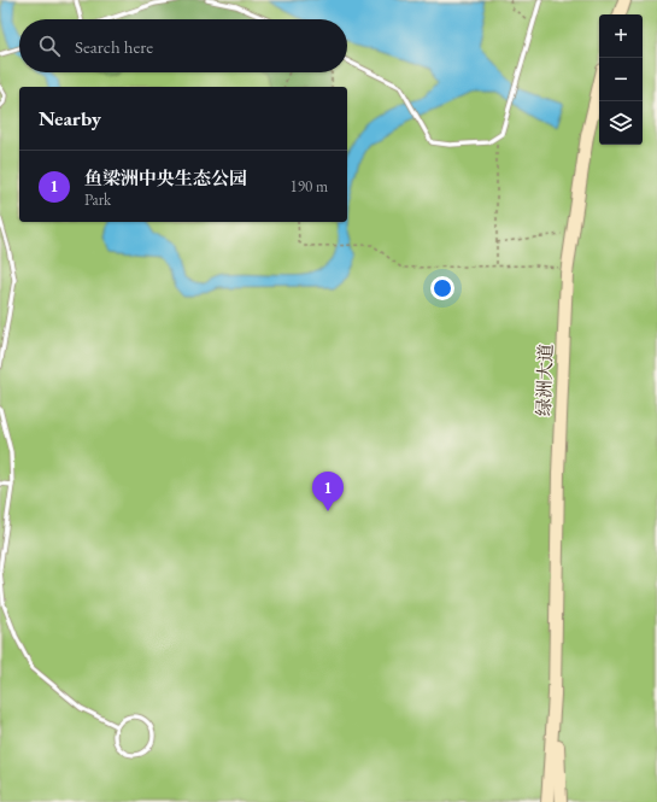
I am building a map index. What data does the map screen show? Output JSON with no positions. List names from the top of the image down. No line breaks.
{"streets":{"main road":["绿洲大道"]},"page":{"map_buttons":["+","−"],"search":"Search here","heading":"Nearby","list":[{"mark":"1","name":"鱼梁洲中央生态公园","note":"Park","value":"190 m"}],"pins":"1"}}
